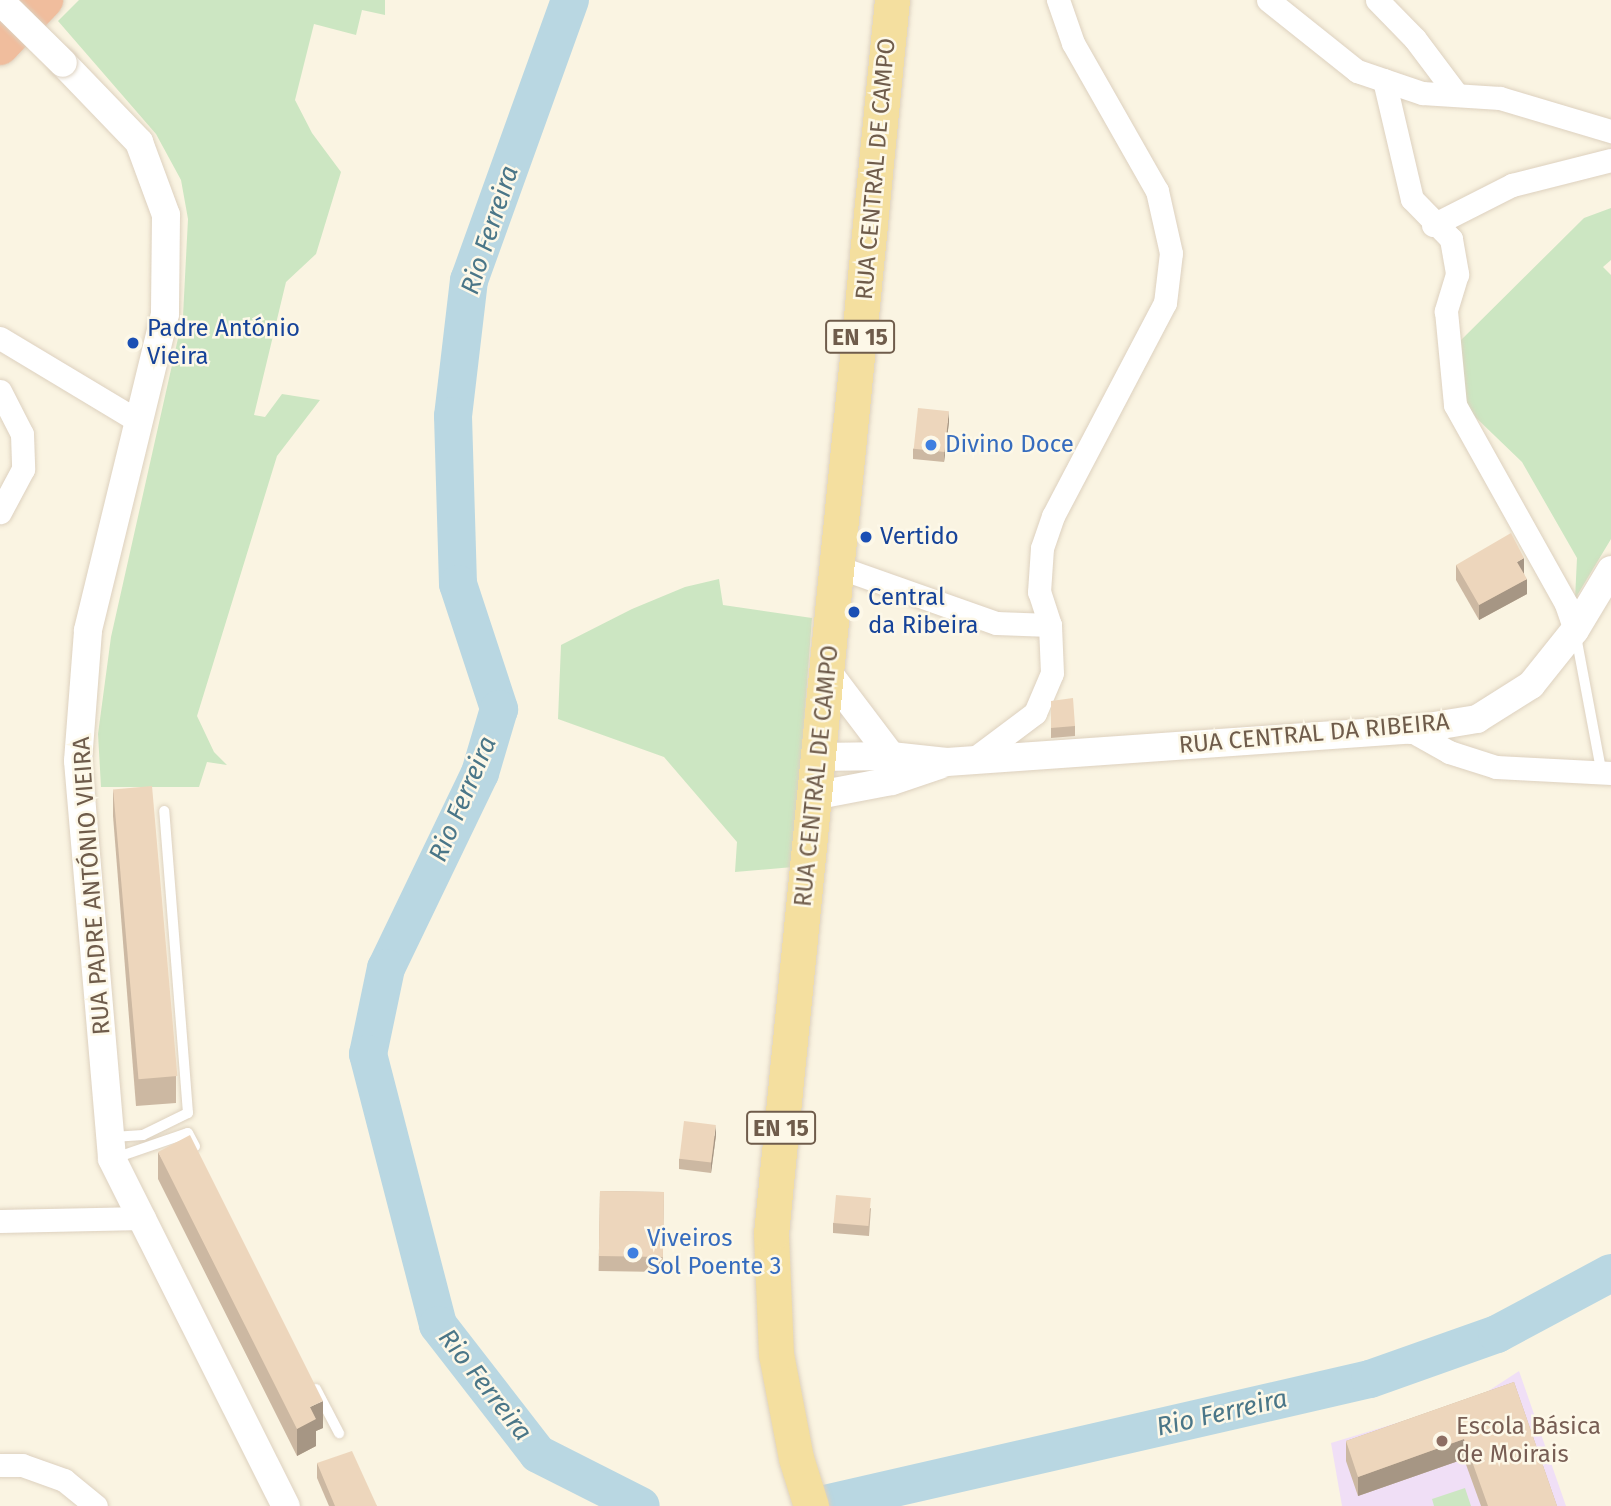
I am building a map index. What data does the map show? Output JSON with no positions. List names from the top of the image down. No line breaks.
{"streets":{"main road":["RUA CENTRAL DE CAMPO","EN 15"],"street":["RUA CENTRAL DA RIBEIRA","RUA PADRE ANTÓNIO VIEIRA"]},"crossings":[["RUA CENTRAL DE CAMPO","RUA CENTRAL DA RIBEIRA"]],"water":["Rio Ferreira"],"places":["Padre António Vieira","Divino Doce","Vertido","Central da Ribeira","Viveiros Sol Poente 3","Escola Básica de Moirais"]}
